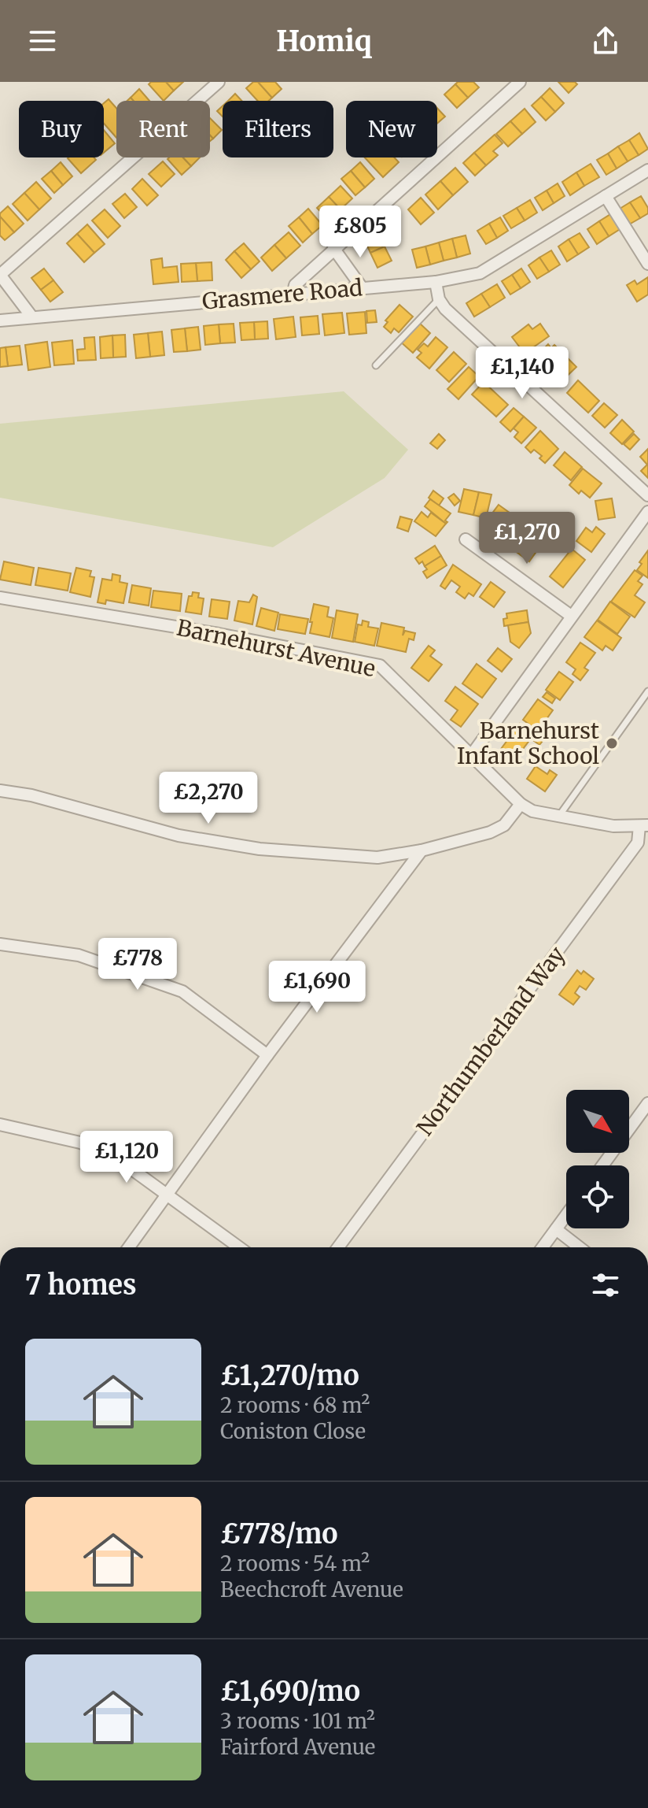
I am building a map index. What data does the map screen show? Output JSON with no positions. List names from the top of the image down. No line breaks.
{"streets":{"street":["Grasmere Road","Barnehurst Avenue","Northumberland Way"]},"crossings":[["Barnehurst Avenue","Northumberland Way"]],"places":["Barnehurst Infant School"],"north":"bottom right","page":{"header":"Homiq","chip":["Buy","Rent","Filters","New"],"price":["£805","£1,140","£1,270","£2,270","£778","£1,690","£1,120"],"heading":"7 homes","list":[{"name":"£1,270/mo","note":"2 rooms · 68 m² · Coniston Close"},{"name":"£778/mo","note":"2 rooms · 54 m² · Beechcroft Avenue"},{"name":"£1,690/mo","note":"3 rooms · 101 m² · Fairford Avenue"}]}}
